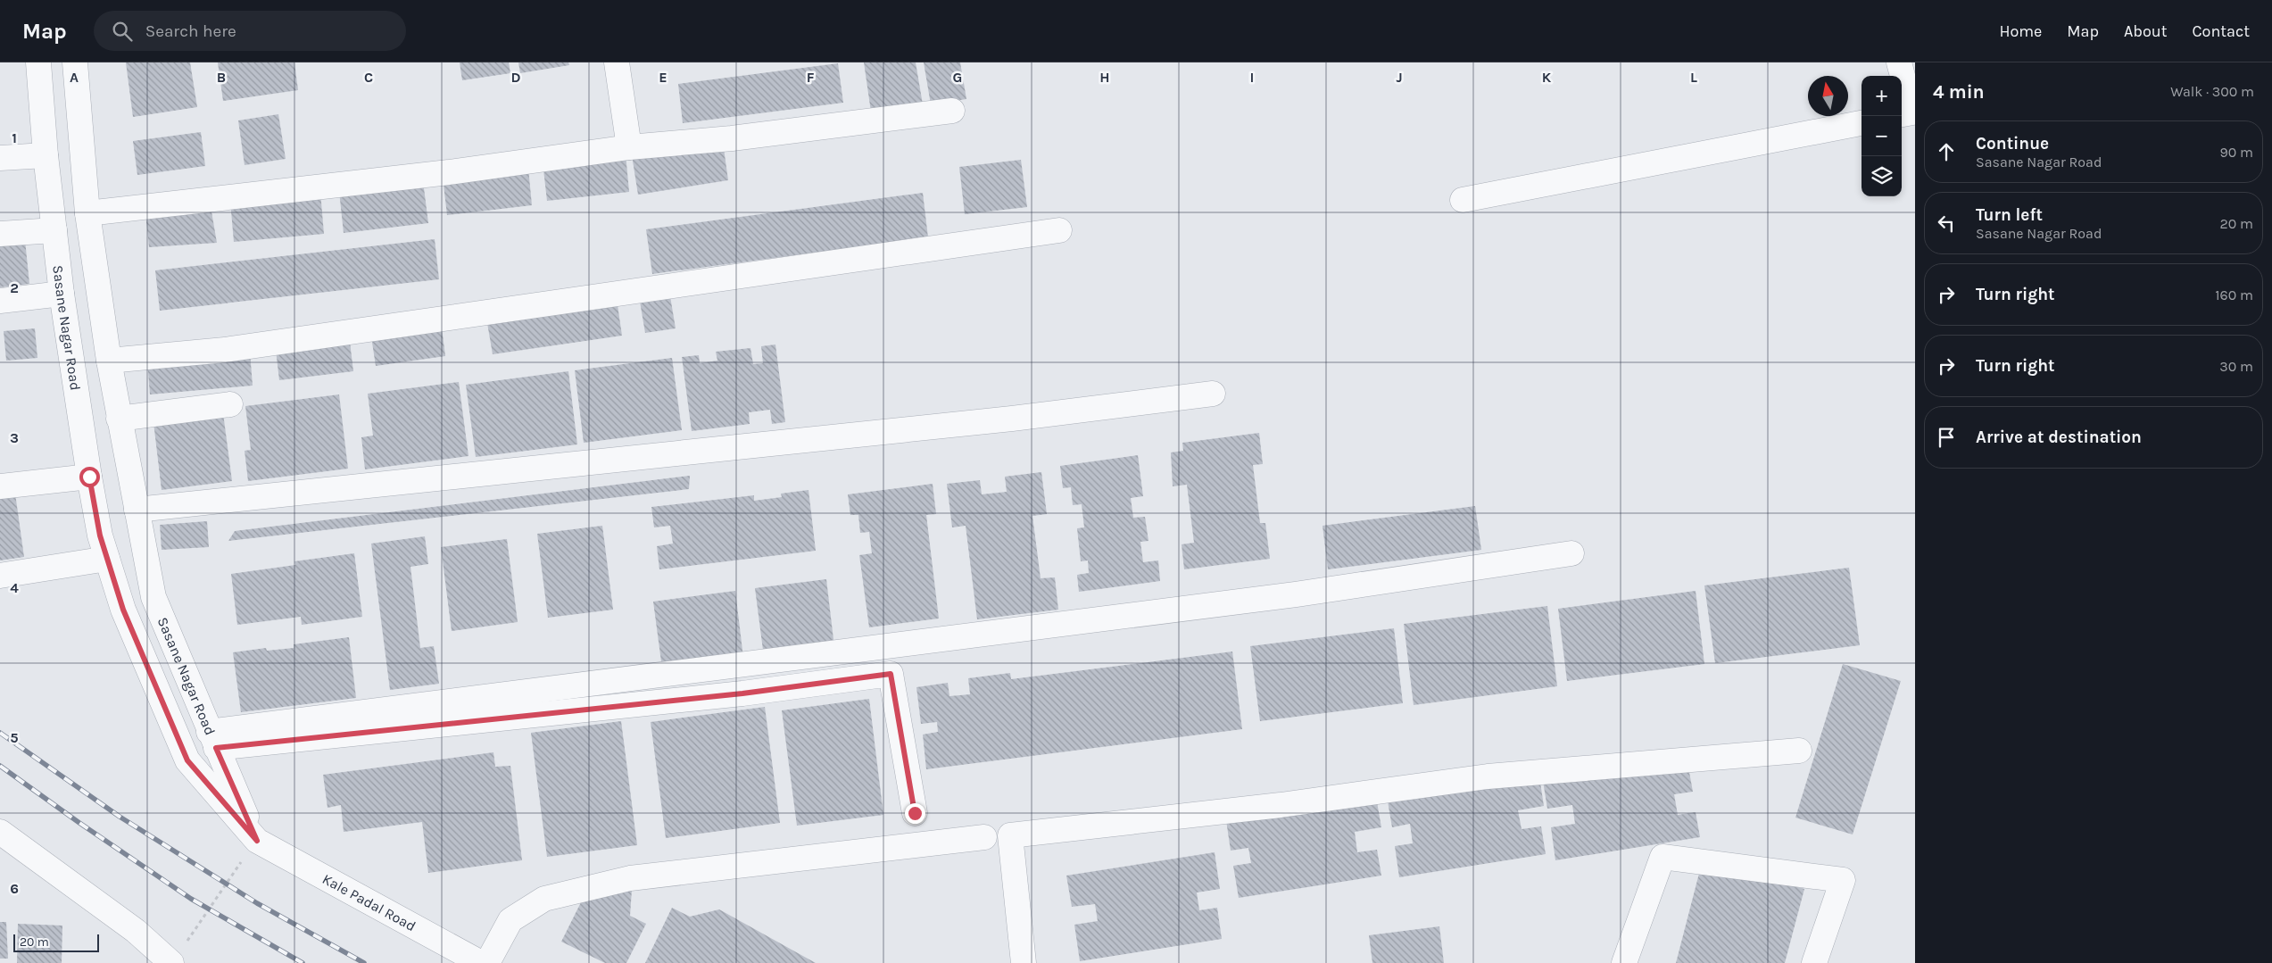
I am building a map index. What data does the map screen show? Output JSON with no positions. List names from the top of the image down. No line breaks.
{"streets":{"street":["Sasane Nagar Road","Kale Padal Road"]},"crossings":[["Sasane Nagar Road","Kale Padal Road"]],"scale_bar":"20 m","north":"top","page":{"header":"Map","search":"Search here","nav":["Home","Map","About","Contact"],"heading":["4 min","Walk · 300 m"],"map_buttons":["+","−"],"list":[["Continue","Sasane Nagar Road","90 m"],["Turn left","Sasane Nagar Road","20 m"],["Turn right","160 m"],["Turn right","30 m"],"Arrive at destination"],"scale":"20 m"},"grid":{"columns":["A","B","C","D","E","F","G","H","I","J","K","L"],"rows":["1","2","3","4","5","6"]}}
